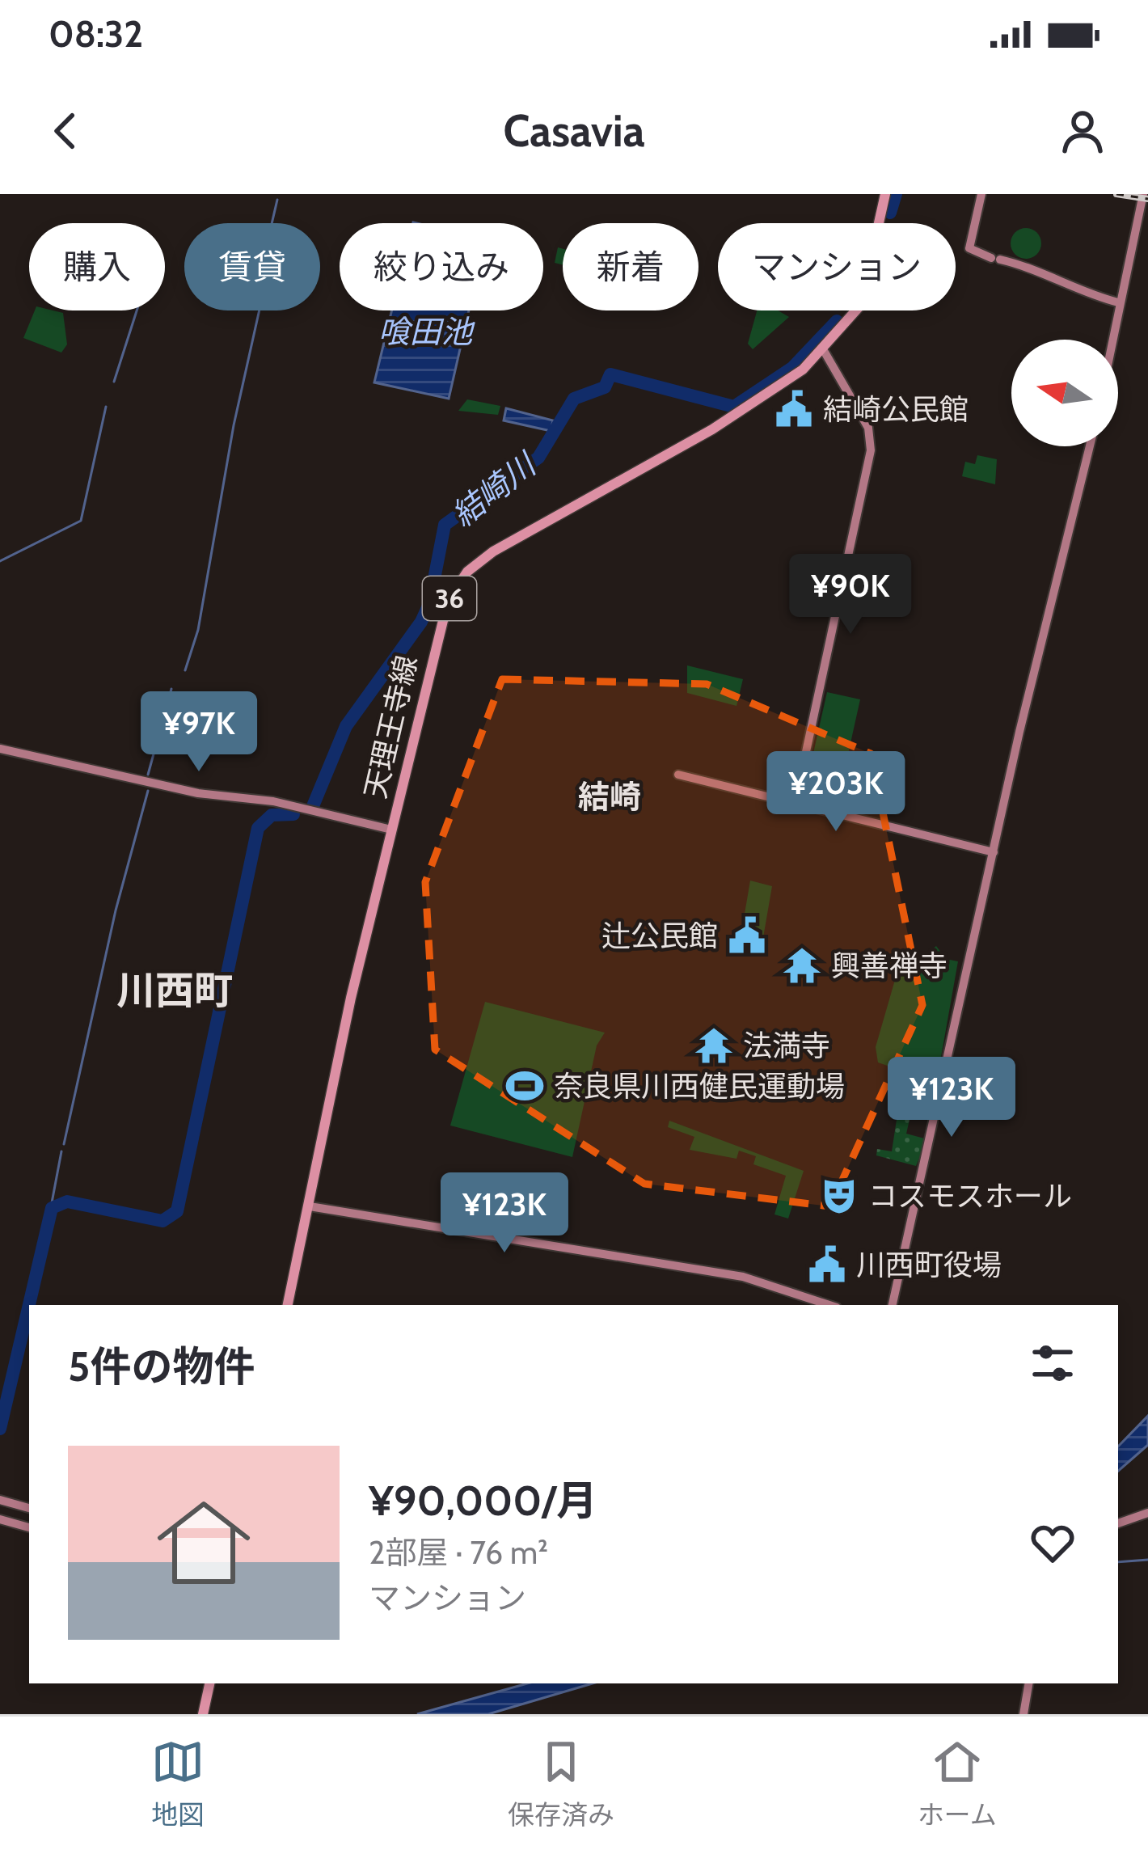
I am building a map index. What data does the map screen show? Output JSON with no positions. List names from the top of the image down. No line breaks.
{"streets":{"main road":["36","天理王寺線"]},"districts":["結崎","川西町"],"water":["喰田池","結崎川"],"places":{"public building":["結崎公民館","辻公民館","川西町役場"],"temple":["興善禅寺","法満寺"],"sports":["奈良県川西健民運動場"],"theatre":["コスモスホール"]},"north":"left","page":{"status":"08:32","header":"Casavia","chip":["購入","賃貸","絞り込み","新着","マンション"],"price":["¥90K","¥97K","¥203K","¥123K","¥123K"],"heading":"5件の物件","list":[{"name":"¥90,000/月","note":"2部屋 · 76 m² · マンション"}],"tabs":["地図","保存済み","ホーム"]}}
